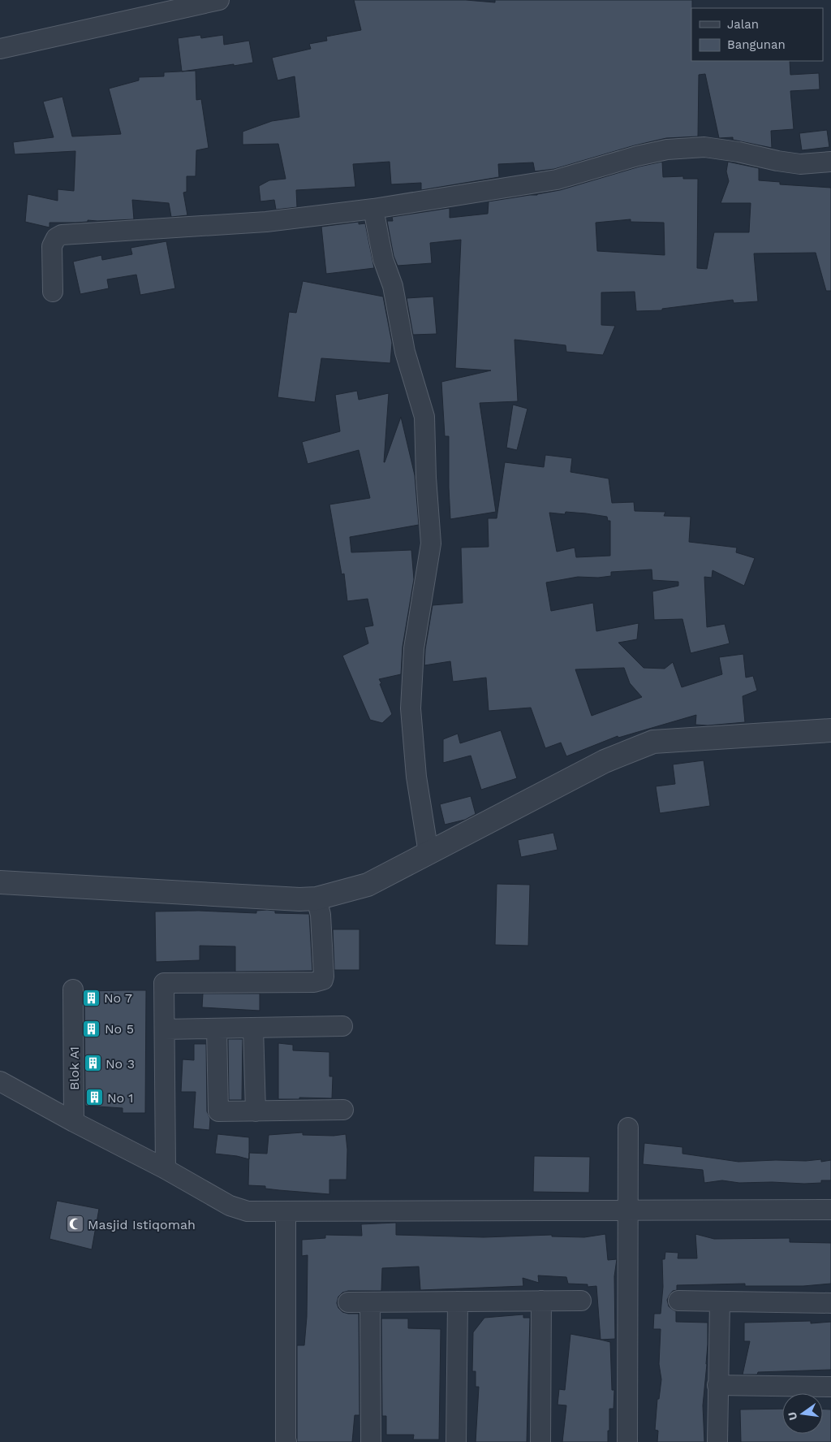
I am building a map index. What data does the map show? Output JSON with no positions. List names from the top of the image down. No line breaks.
{"streets":{"street":["Blok A1"]},"places":{"building":["No 7","No 5","No 3","No 1"],"mosque":["Masjid Istiqomah"]},"legend":["Jalan","Bangunan"],"north":"left"}
